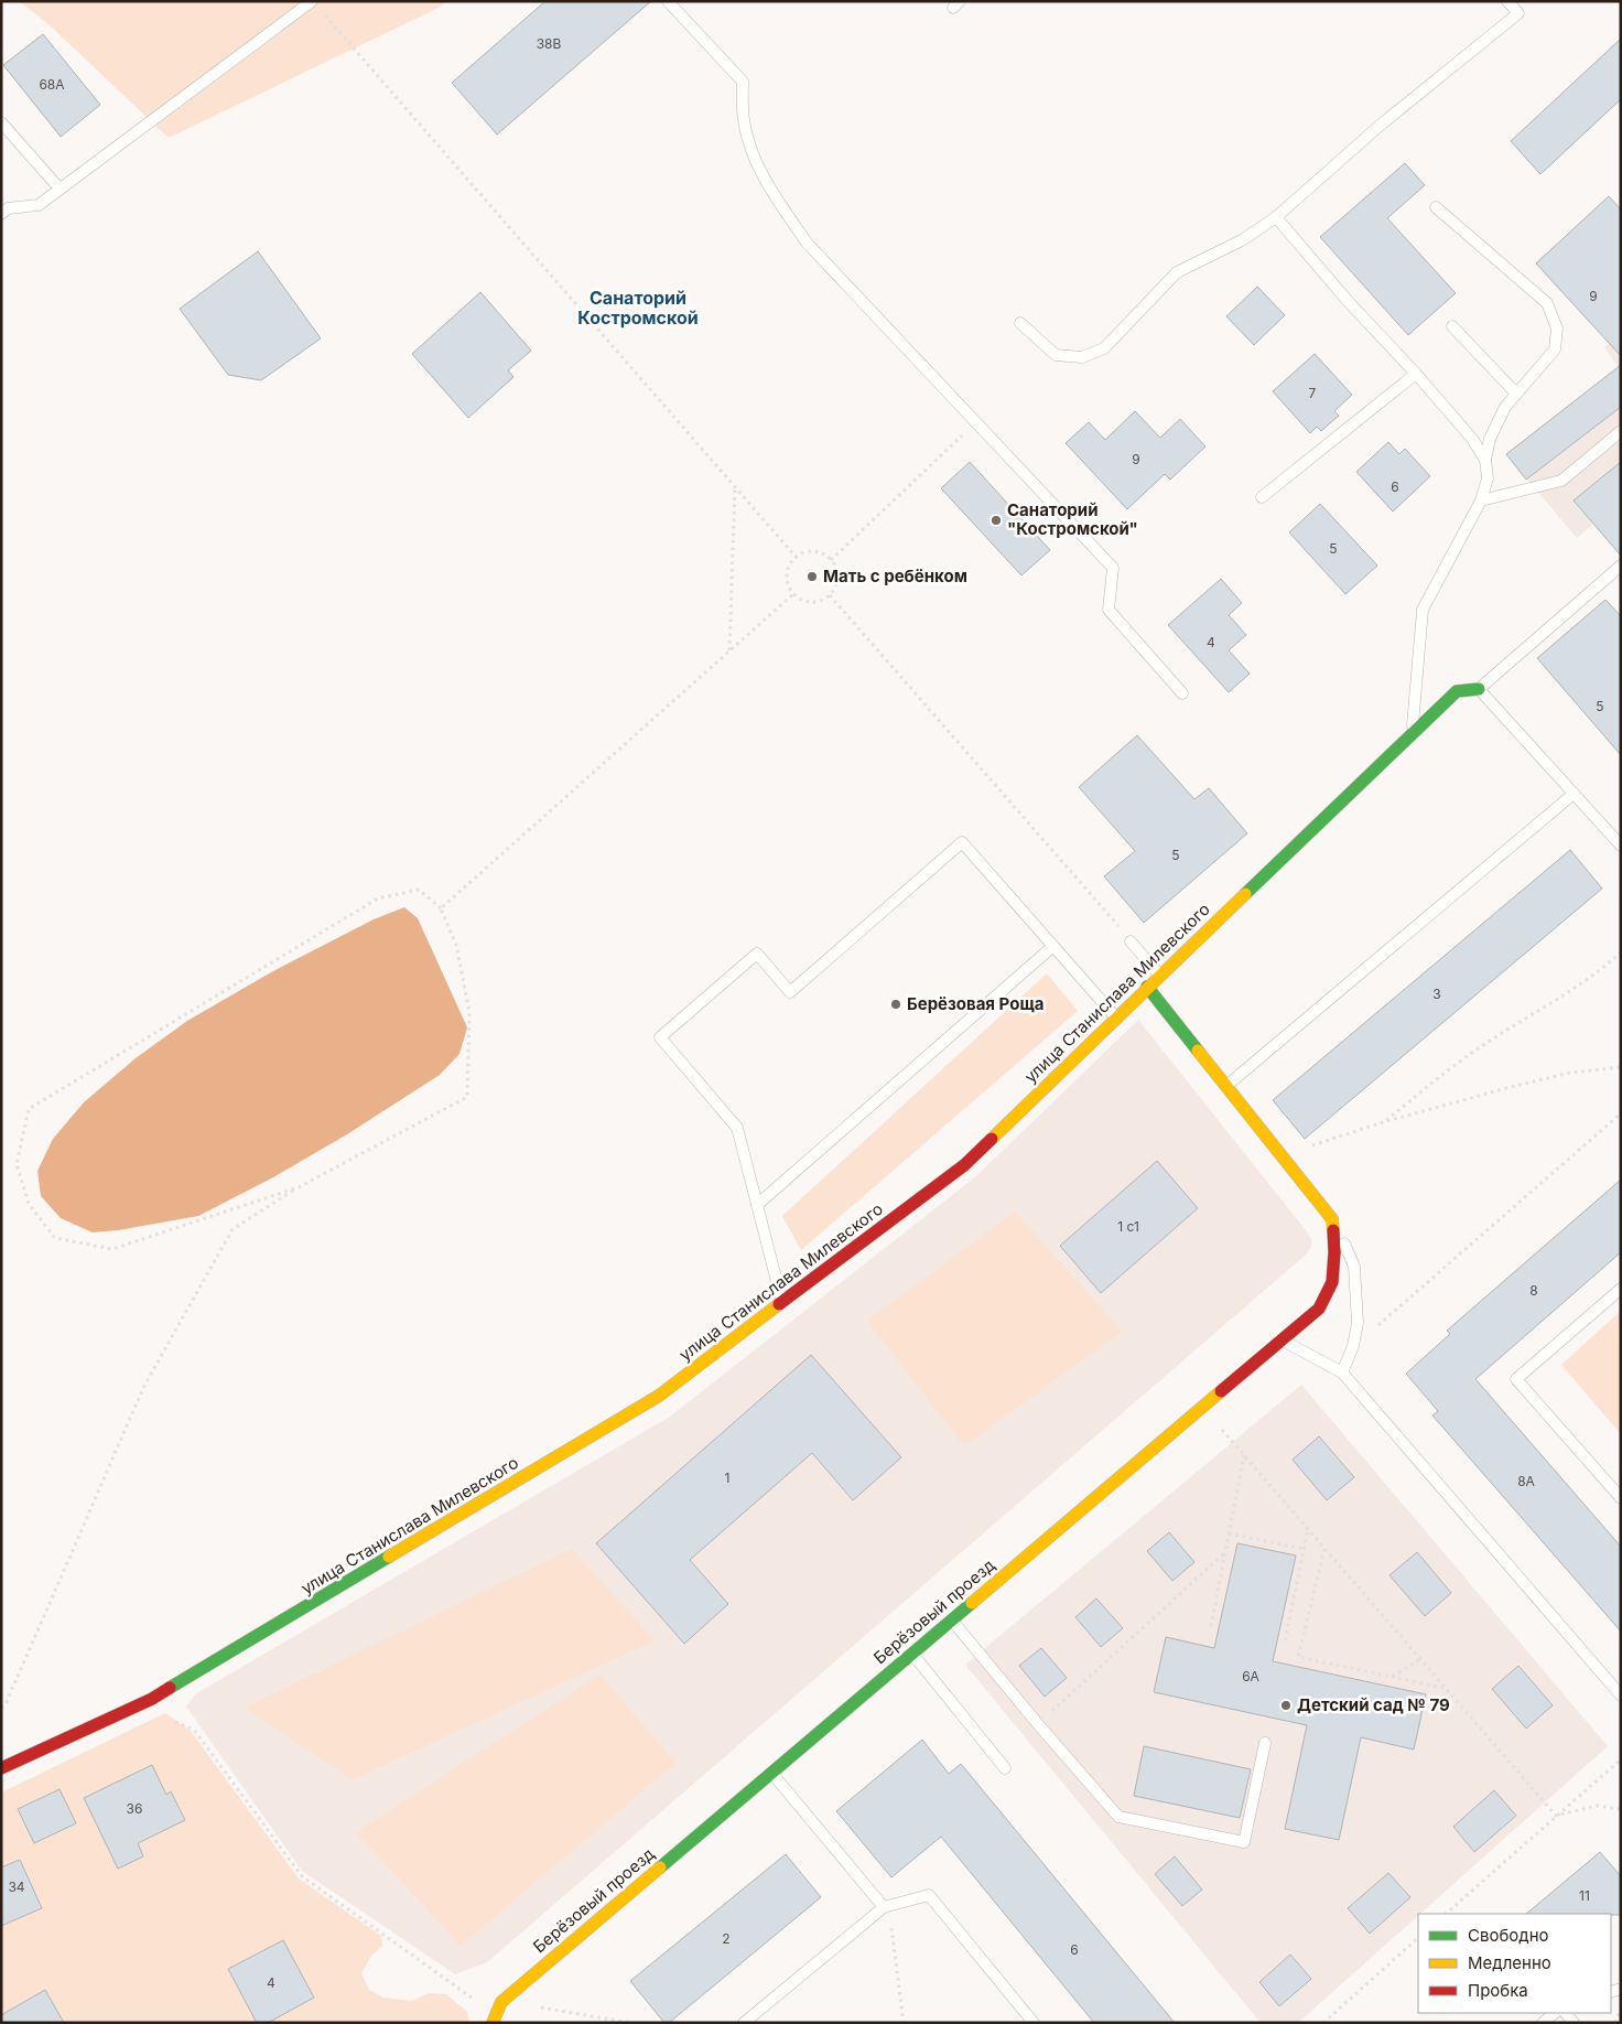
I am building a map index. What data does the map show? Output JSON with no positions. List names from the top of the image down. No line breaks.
{"streets":{"street":["улица Станислава Милевского","Берёзовый проезд"]},"districts":["Санаторий Костромской"],"places":["Санаторий \"Костромской\"","Мать с ребёнком","Берёзовая Роща","Детский сад № 79"],"house_numbers":["38В","68А","9","7","9","6","5","4","5","5","3","1 с1","8","1","8А","6А","36","34","11","2","6","4"],"legend":["Свободно","Медленно","Пробка"]}
